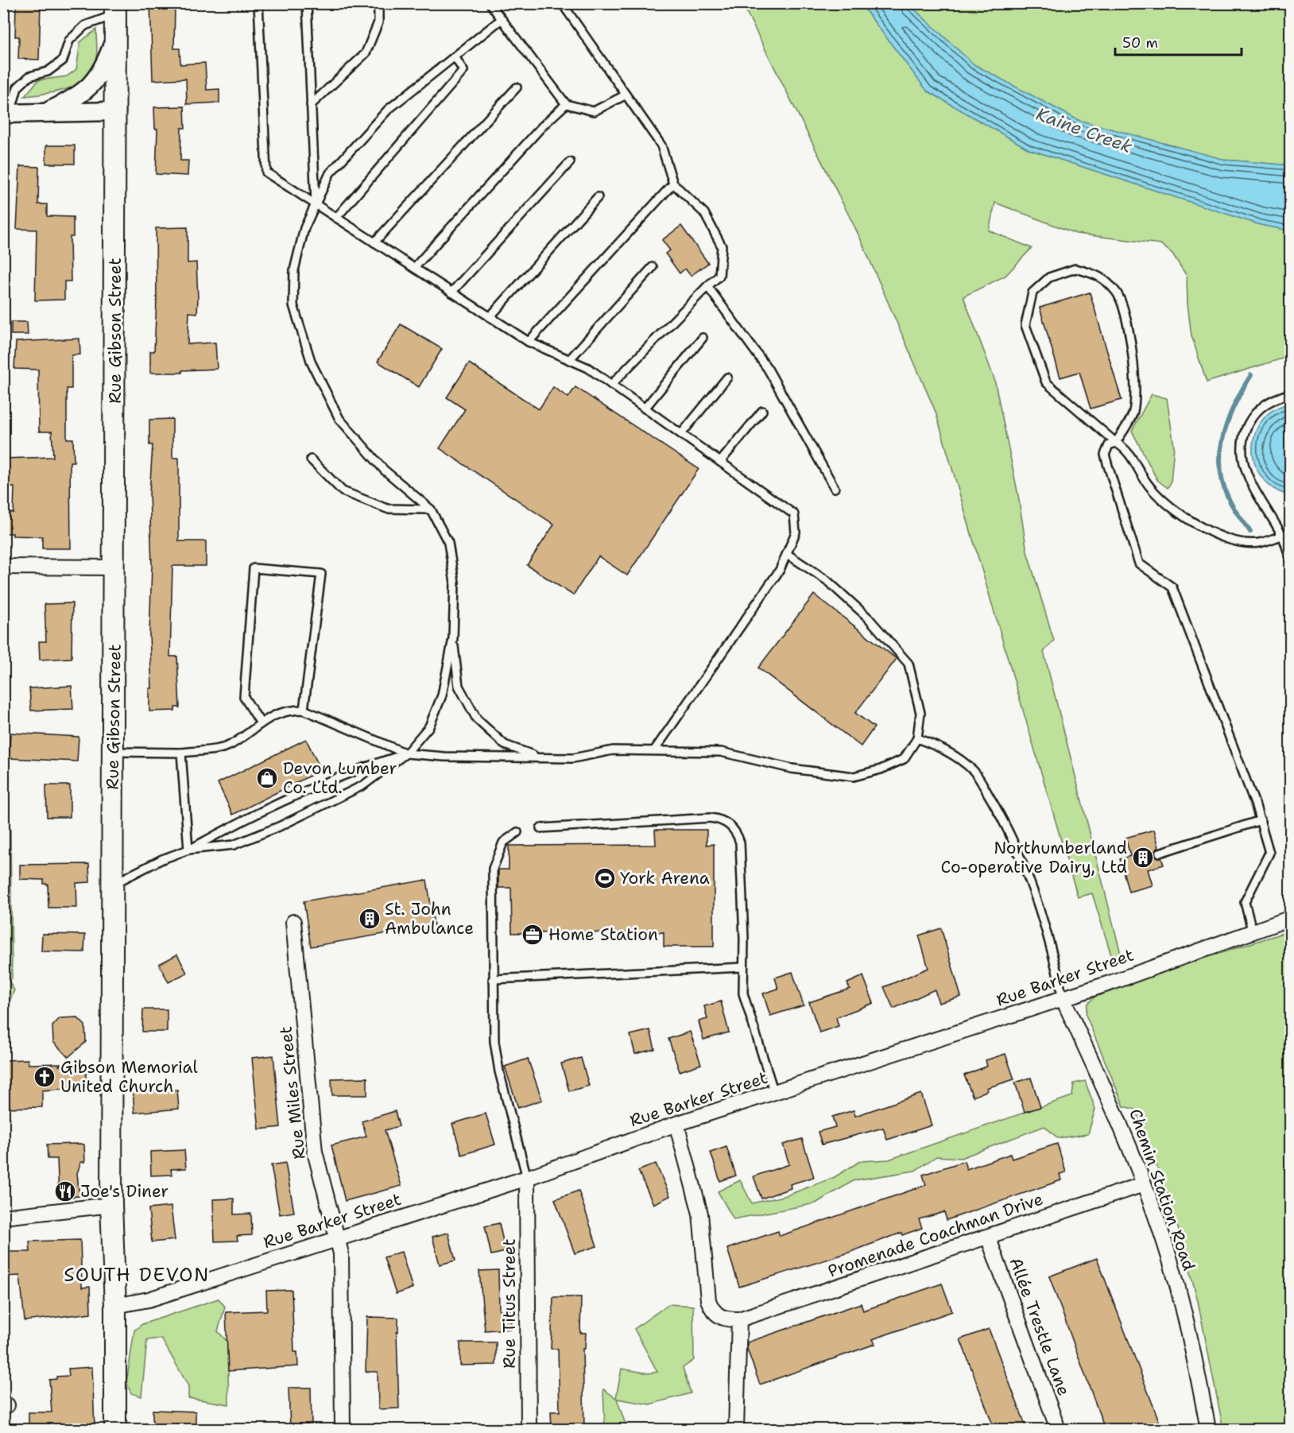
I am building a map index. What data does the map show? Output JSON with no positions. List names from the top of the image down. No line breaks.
{"streets":{"main road":["Rue Gibson Street"],"street":["Rue Barker Street","Rue Miles Street","Chemin Station Road","Promenade Coachman Drive","Rue Titus Street","Allée Trestle Lane"]},"crossings":[["Rue Gibson Street","Rue Barker Street"],["Rue Barker Street","Rue Miles Street"],["Rue Barker Street","Chemin Station Road"],["Rue Barker Street","Rue Titus Street"],["Chemin Station Road","Promenade Coachman Drive"],["Promenade Coachman Drive","Allée Trestle Lane"]],"districts":["SOUTH DEVON"],"water":["Kaine Creek"],"places":{"shop":["Devon Lumber Co. Ltd."],"building":["Northumberland Co-operative Dairy, Ltd","St. John Ambulance"],"sports":["York Arena"],"office":["Home Station"],"church":["Gibson Memorial United Church"],"restaurant":["Joe's Diner"]},"scale_bar":"50 m"}
